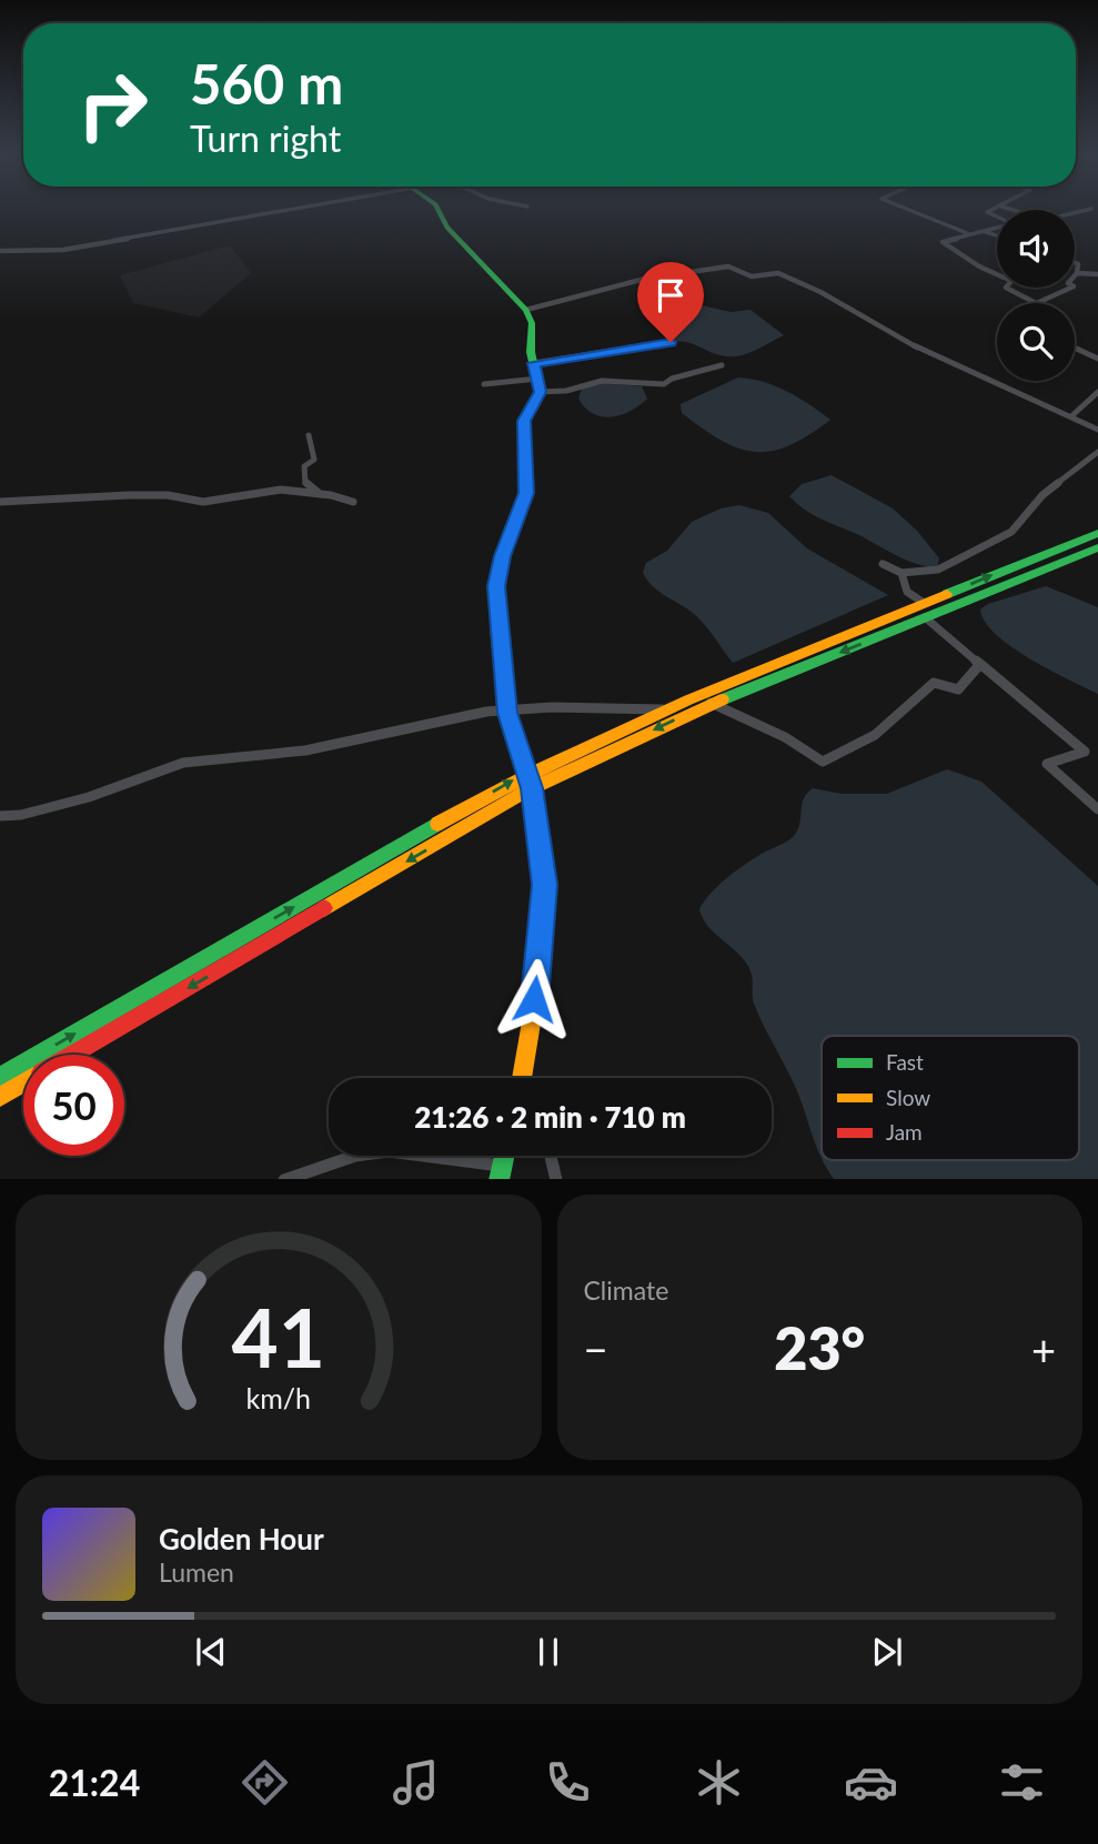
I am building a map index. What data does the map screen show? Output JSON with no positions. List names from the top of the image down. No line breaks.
{"legend":["Fast","Slow","Jam"],"page":{"turn":["560 m","Turn right"],"limit":"50","trip":"21:26 · 2 min · 710 m","tile":"Climate","heat":["−","23°","+"],"song":["Golden Hour","Lumen"],"tabs":"21:24","gauge":["41","km/h"]}}
